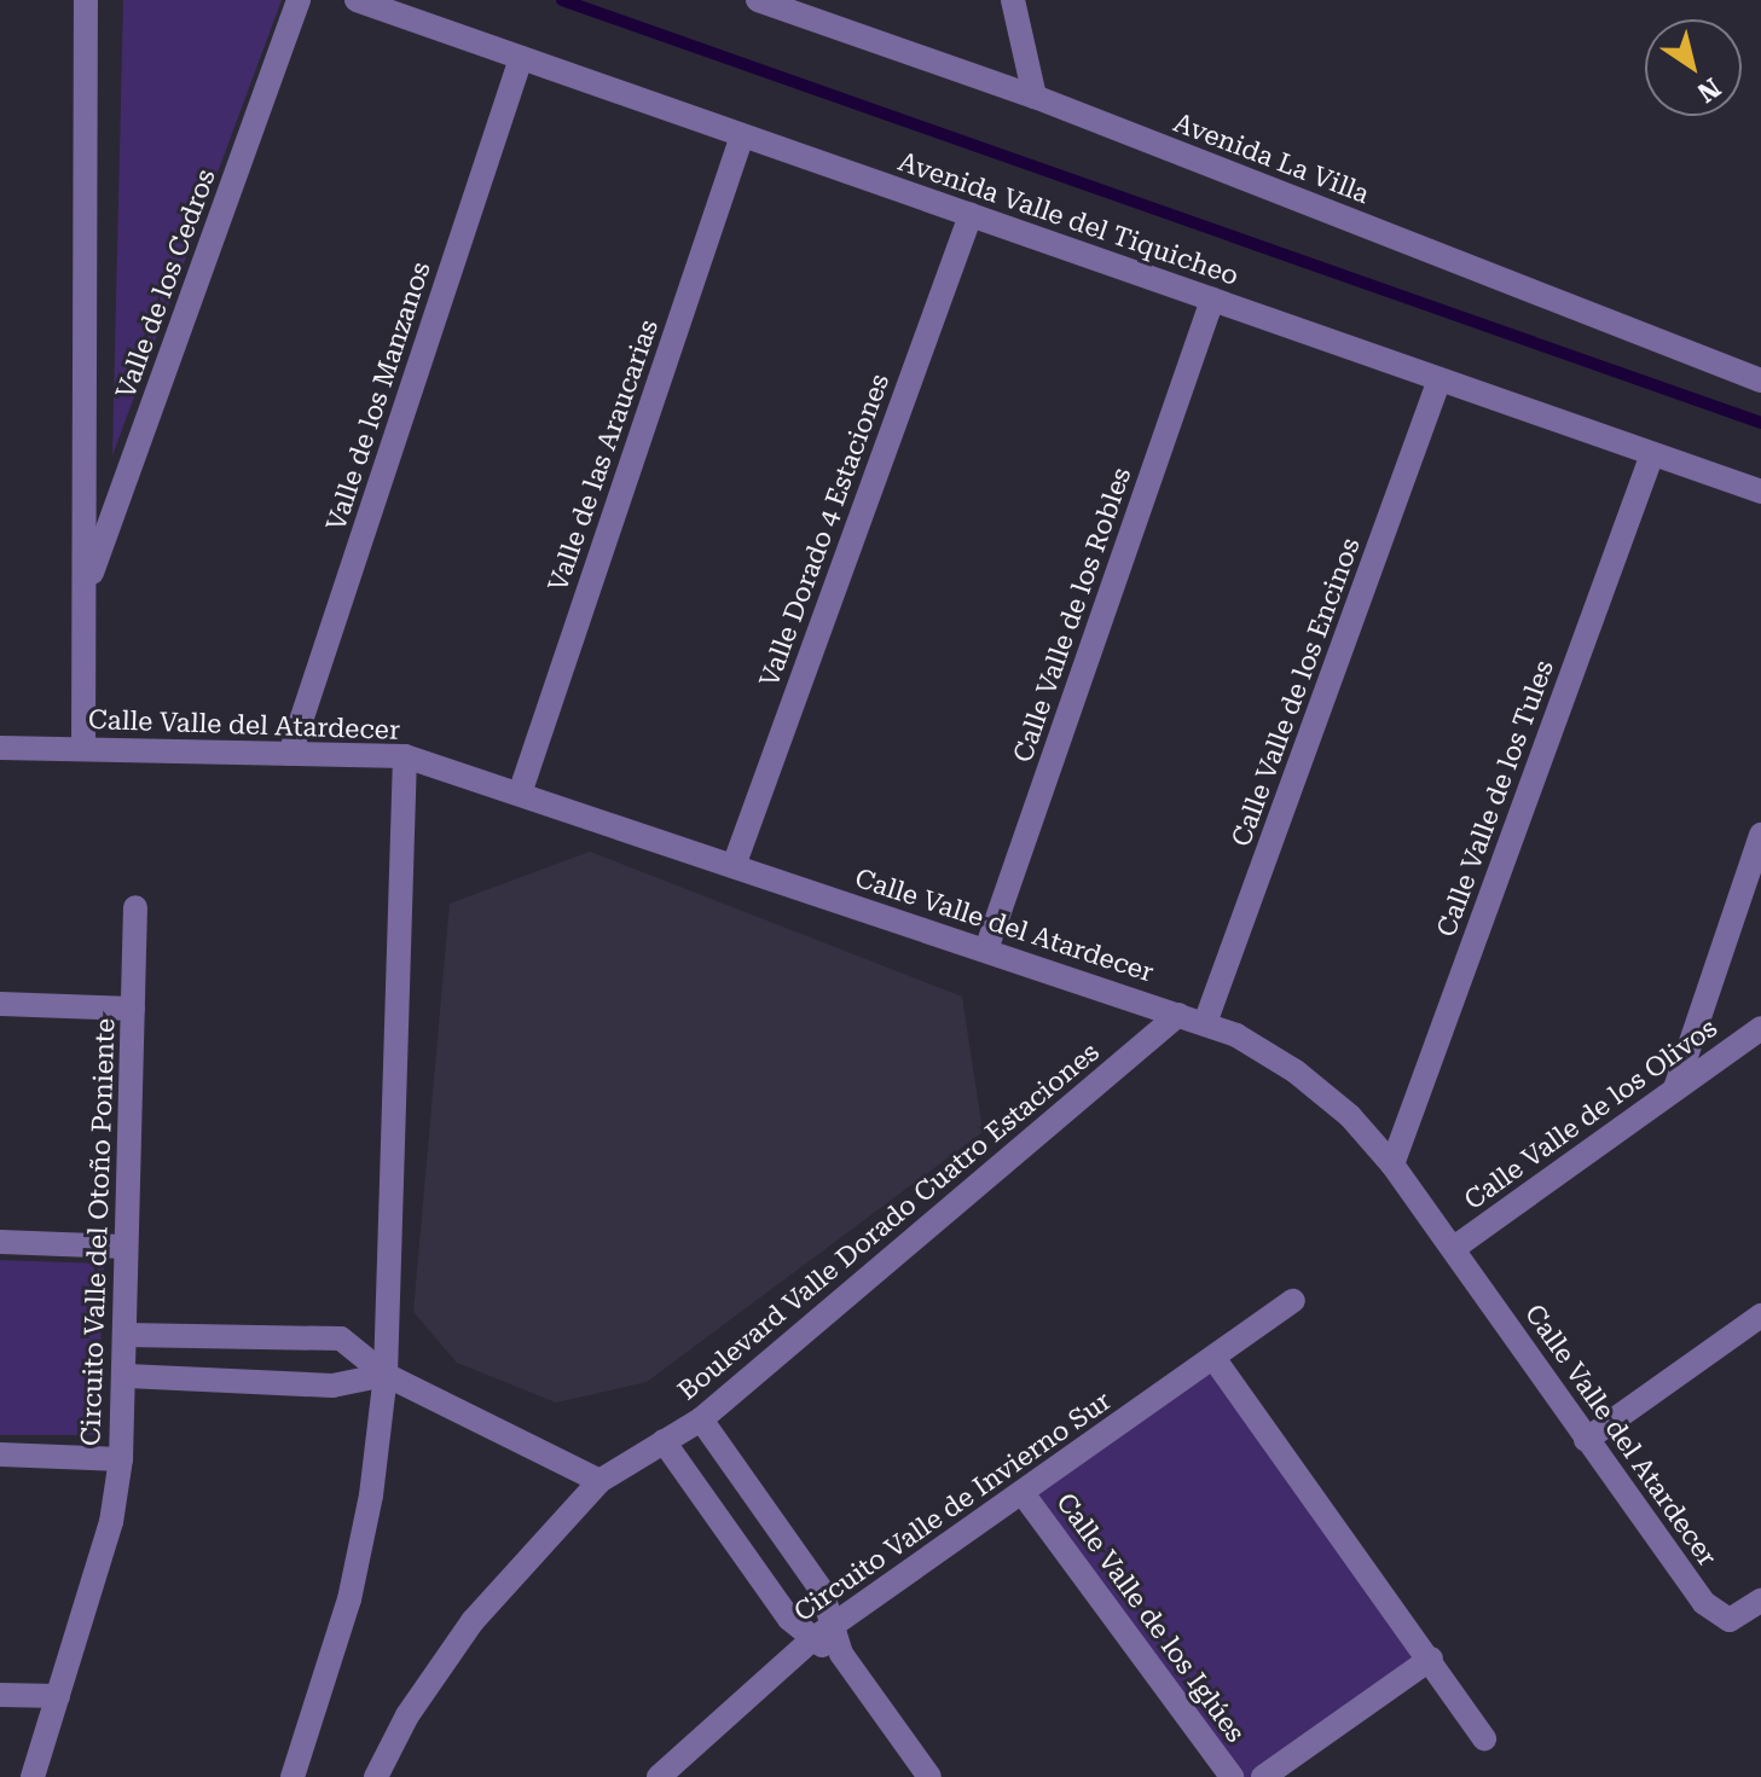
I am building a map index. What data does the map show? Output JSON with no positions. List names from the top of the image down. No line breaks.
{"streets":{"street":["Avenida La Villa","Avenida Valle del Tiquicheo","Valle de los Cedros","Valle de los Manzanos","Valle de las Araucarias","Valle Dorado 4 Estaciones","Calle Valle de los Robles","Calle Valle de los Encinos","Calle Valle del Atardecer","Calle Valle de los Tules","Calle Valle de los Olivos","Boulevard Valle Dorado Cuatro Estaciones","Circuito Valle del Otoño Poniente","Circuito Valle de Invierno Sur","Calle Valle de los Iglúes"]},"crossings":[["Avenida Valle del Tiquicheo","Valle de los Manzanos"],["Avenida Valle del Tiquicheo","Valle de las Araucarias"],["Avenida Valle del Tiquicheo","Valle Dorado 4 Estaciones"],["Avenida Valle del Tiquicheo","Calle Valle de los Robles"],["Avenida Valle del Tiquicheo","Calle Valle de los Encinos"],["Avenida Valle del Tiquicheo","Calle Valle de los Tules"],["Valle de los Cedros","Calle Valle del Atardecer"],["Valle de los Manzanos","Calle Valle del Atardecer"],["Valle de las Araucarias","Calle Valle del Atardecer"],["Valle Dorado 4 Estaciones","Calle Valle del Atardecer"],["Calle Valle de los Robles","Calle Valle del Atardecer"],["Calle Valle de los Encinos","Calle Valle del Atardecer"],["Calle Valle del Atardecer","Calle Valle de los Tules"],["Calle Valle del Atardecer","Calle Valle de los Olivos"],["Calle Valle del Atardecer","Boulevard Valle Dorado Cuatro Estaciones"],["Circuito Valle de Invierno Sur","Calle Valle de los Iglúes"]],"north":"bottom right"}
